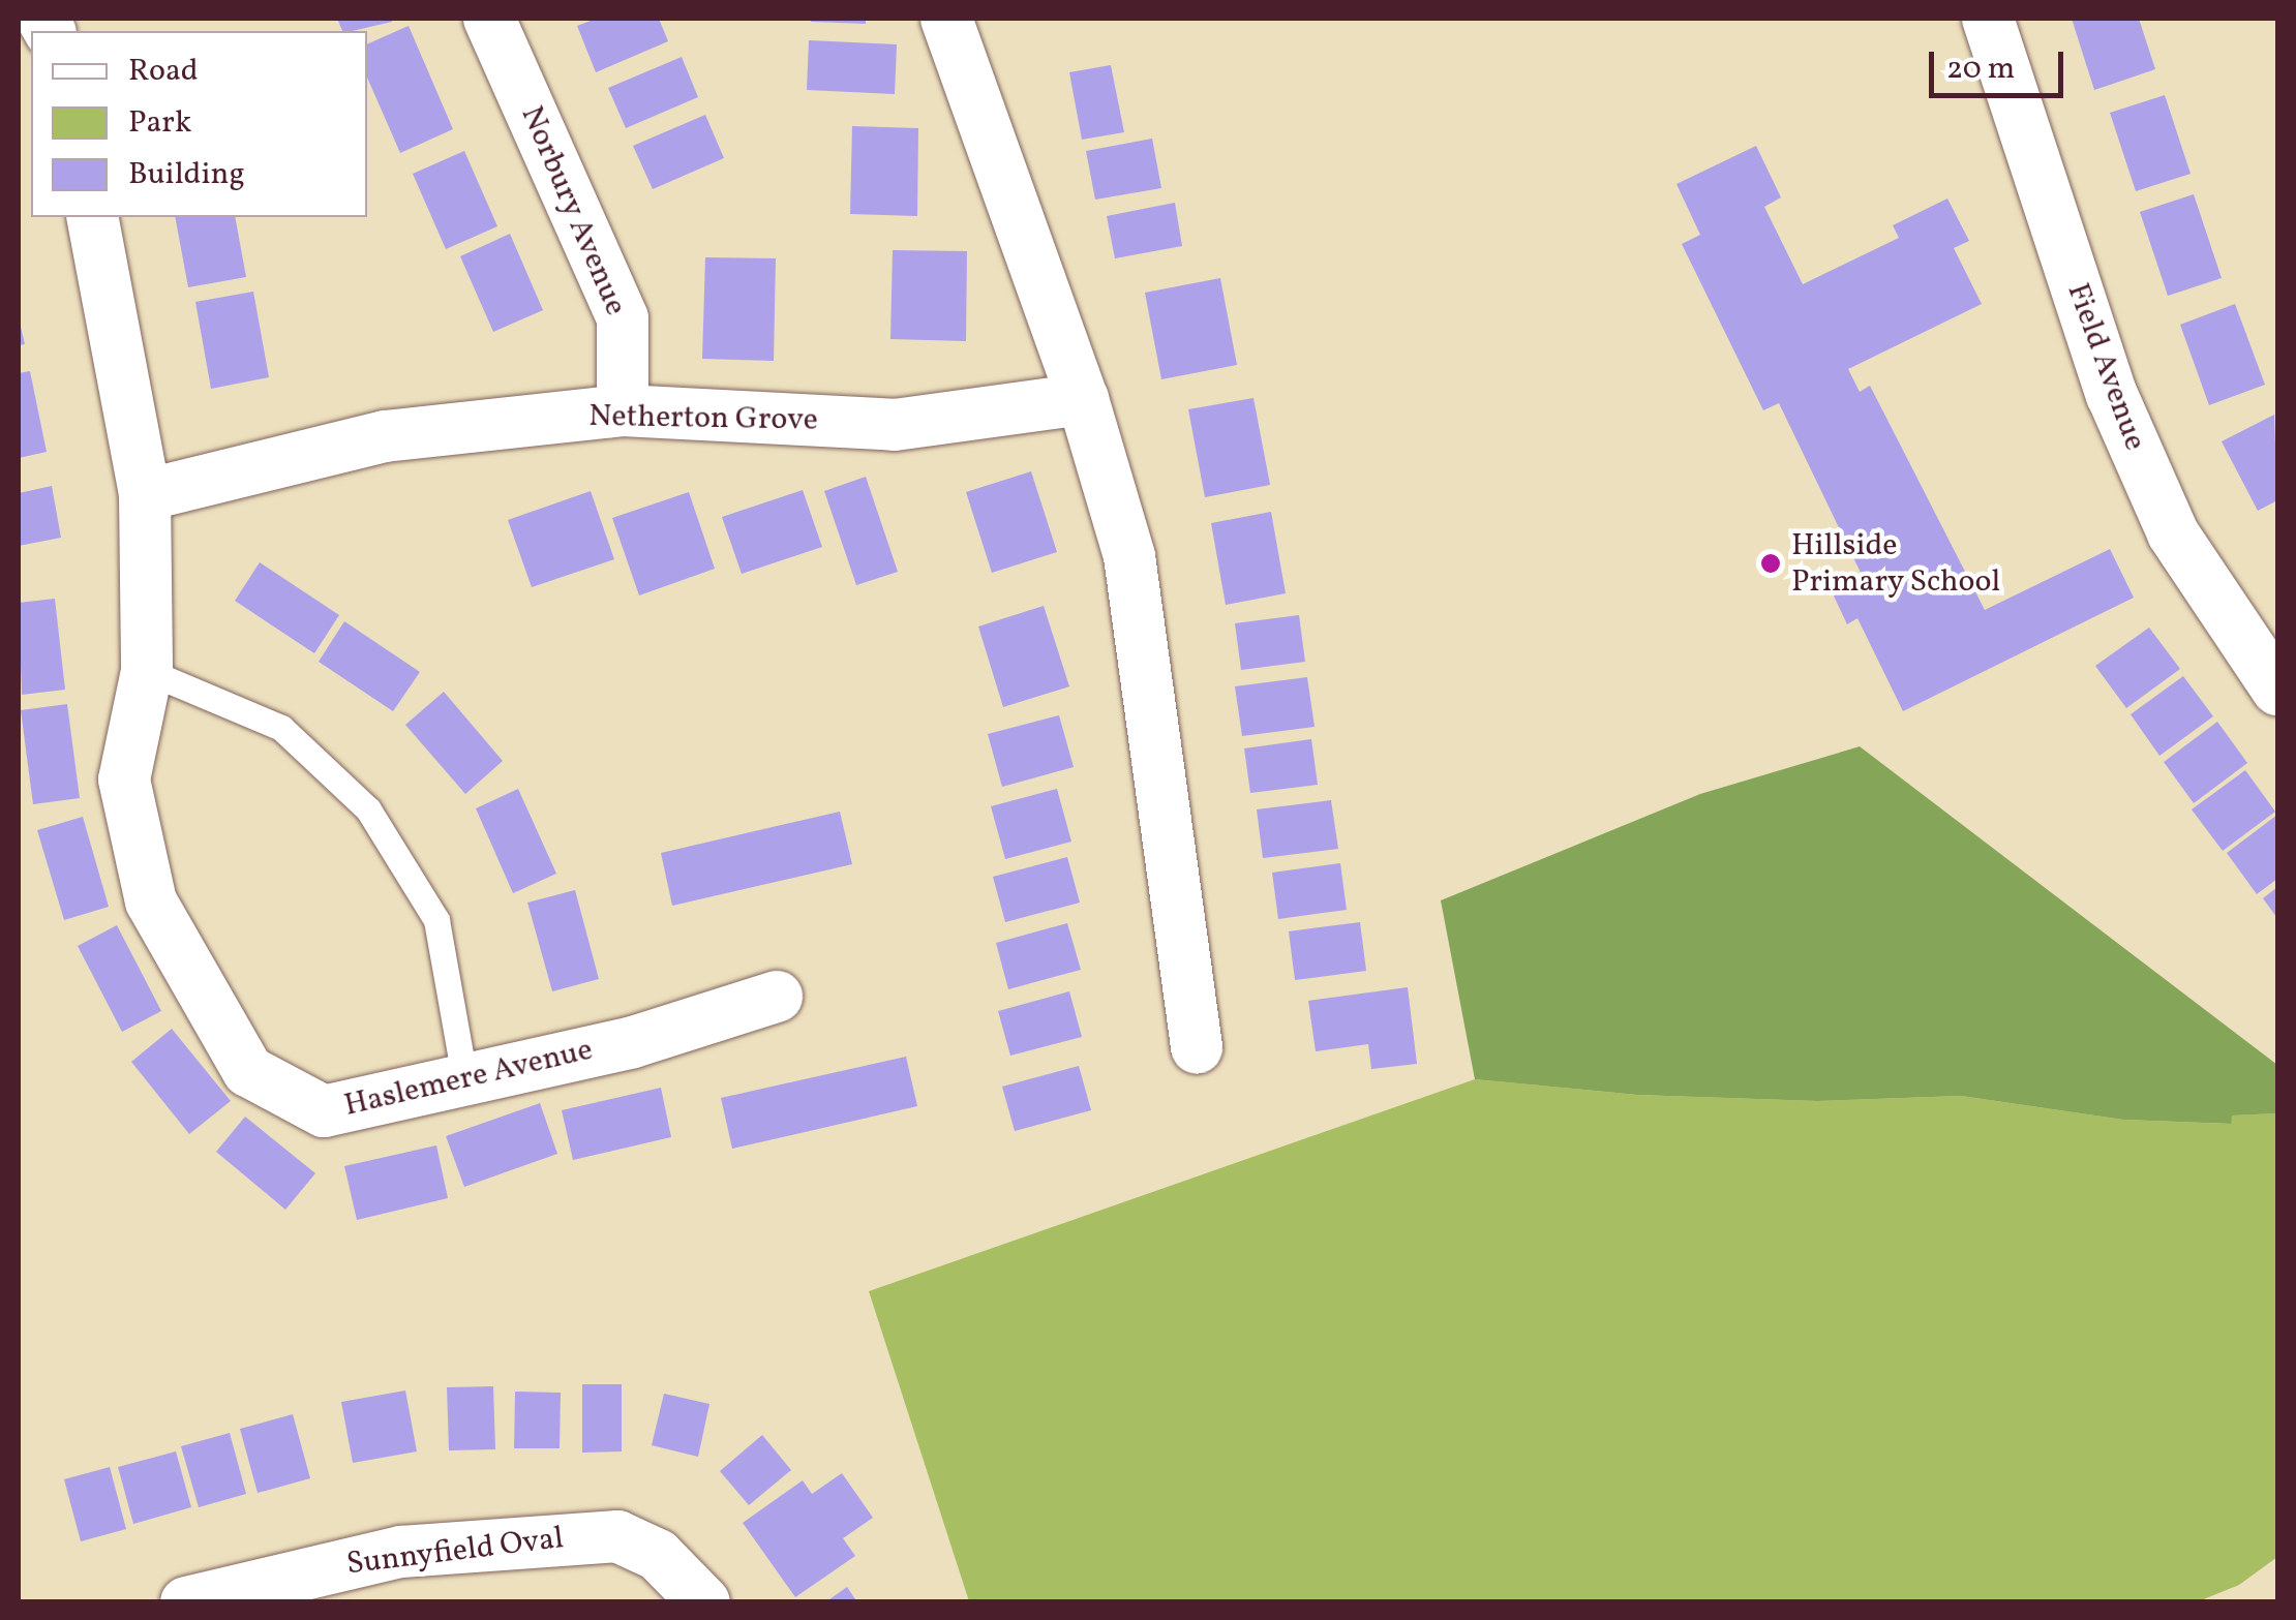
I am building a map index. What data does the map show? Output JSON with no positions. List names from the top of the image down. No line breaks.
{"streets":{"street":["Norbury Avenue","Field Avenue","Netherton Grove","Haslemere Avenue","Sunnyfield Oval"]},"crossings":[["Norbury Avenue","Netherton Grove"],["Netherton Grove","Haslemere Avenue"]],"places":["Hillside Primary School"],"legend":["Road","Park","Building"],"scale_bar":"20 m"}
